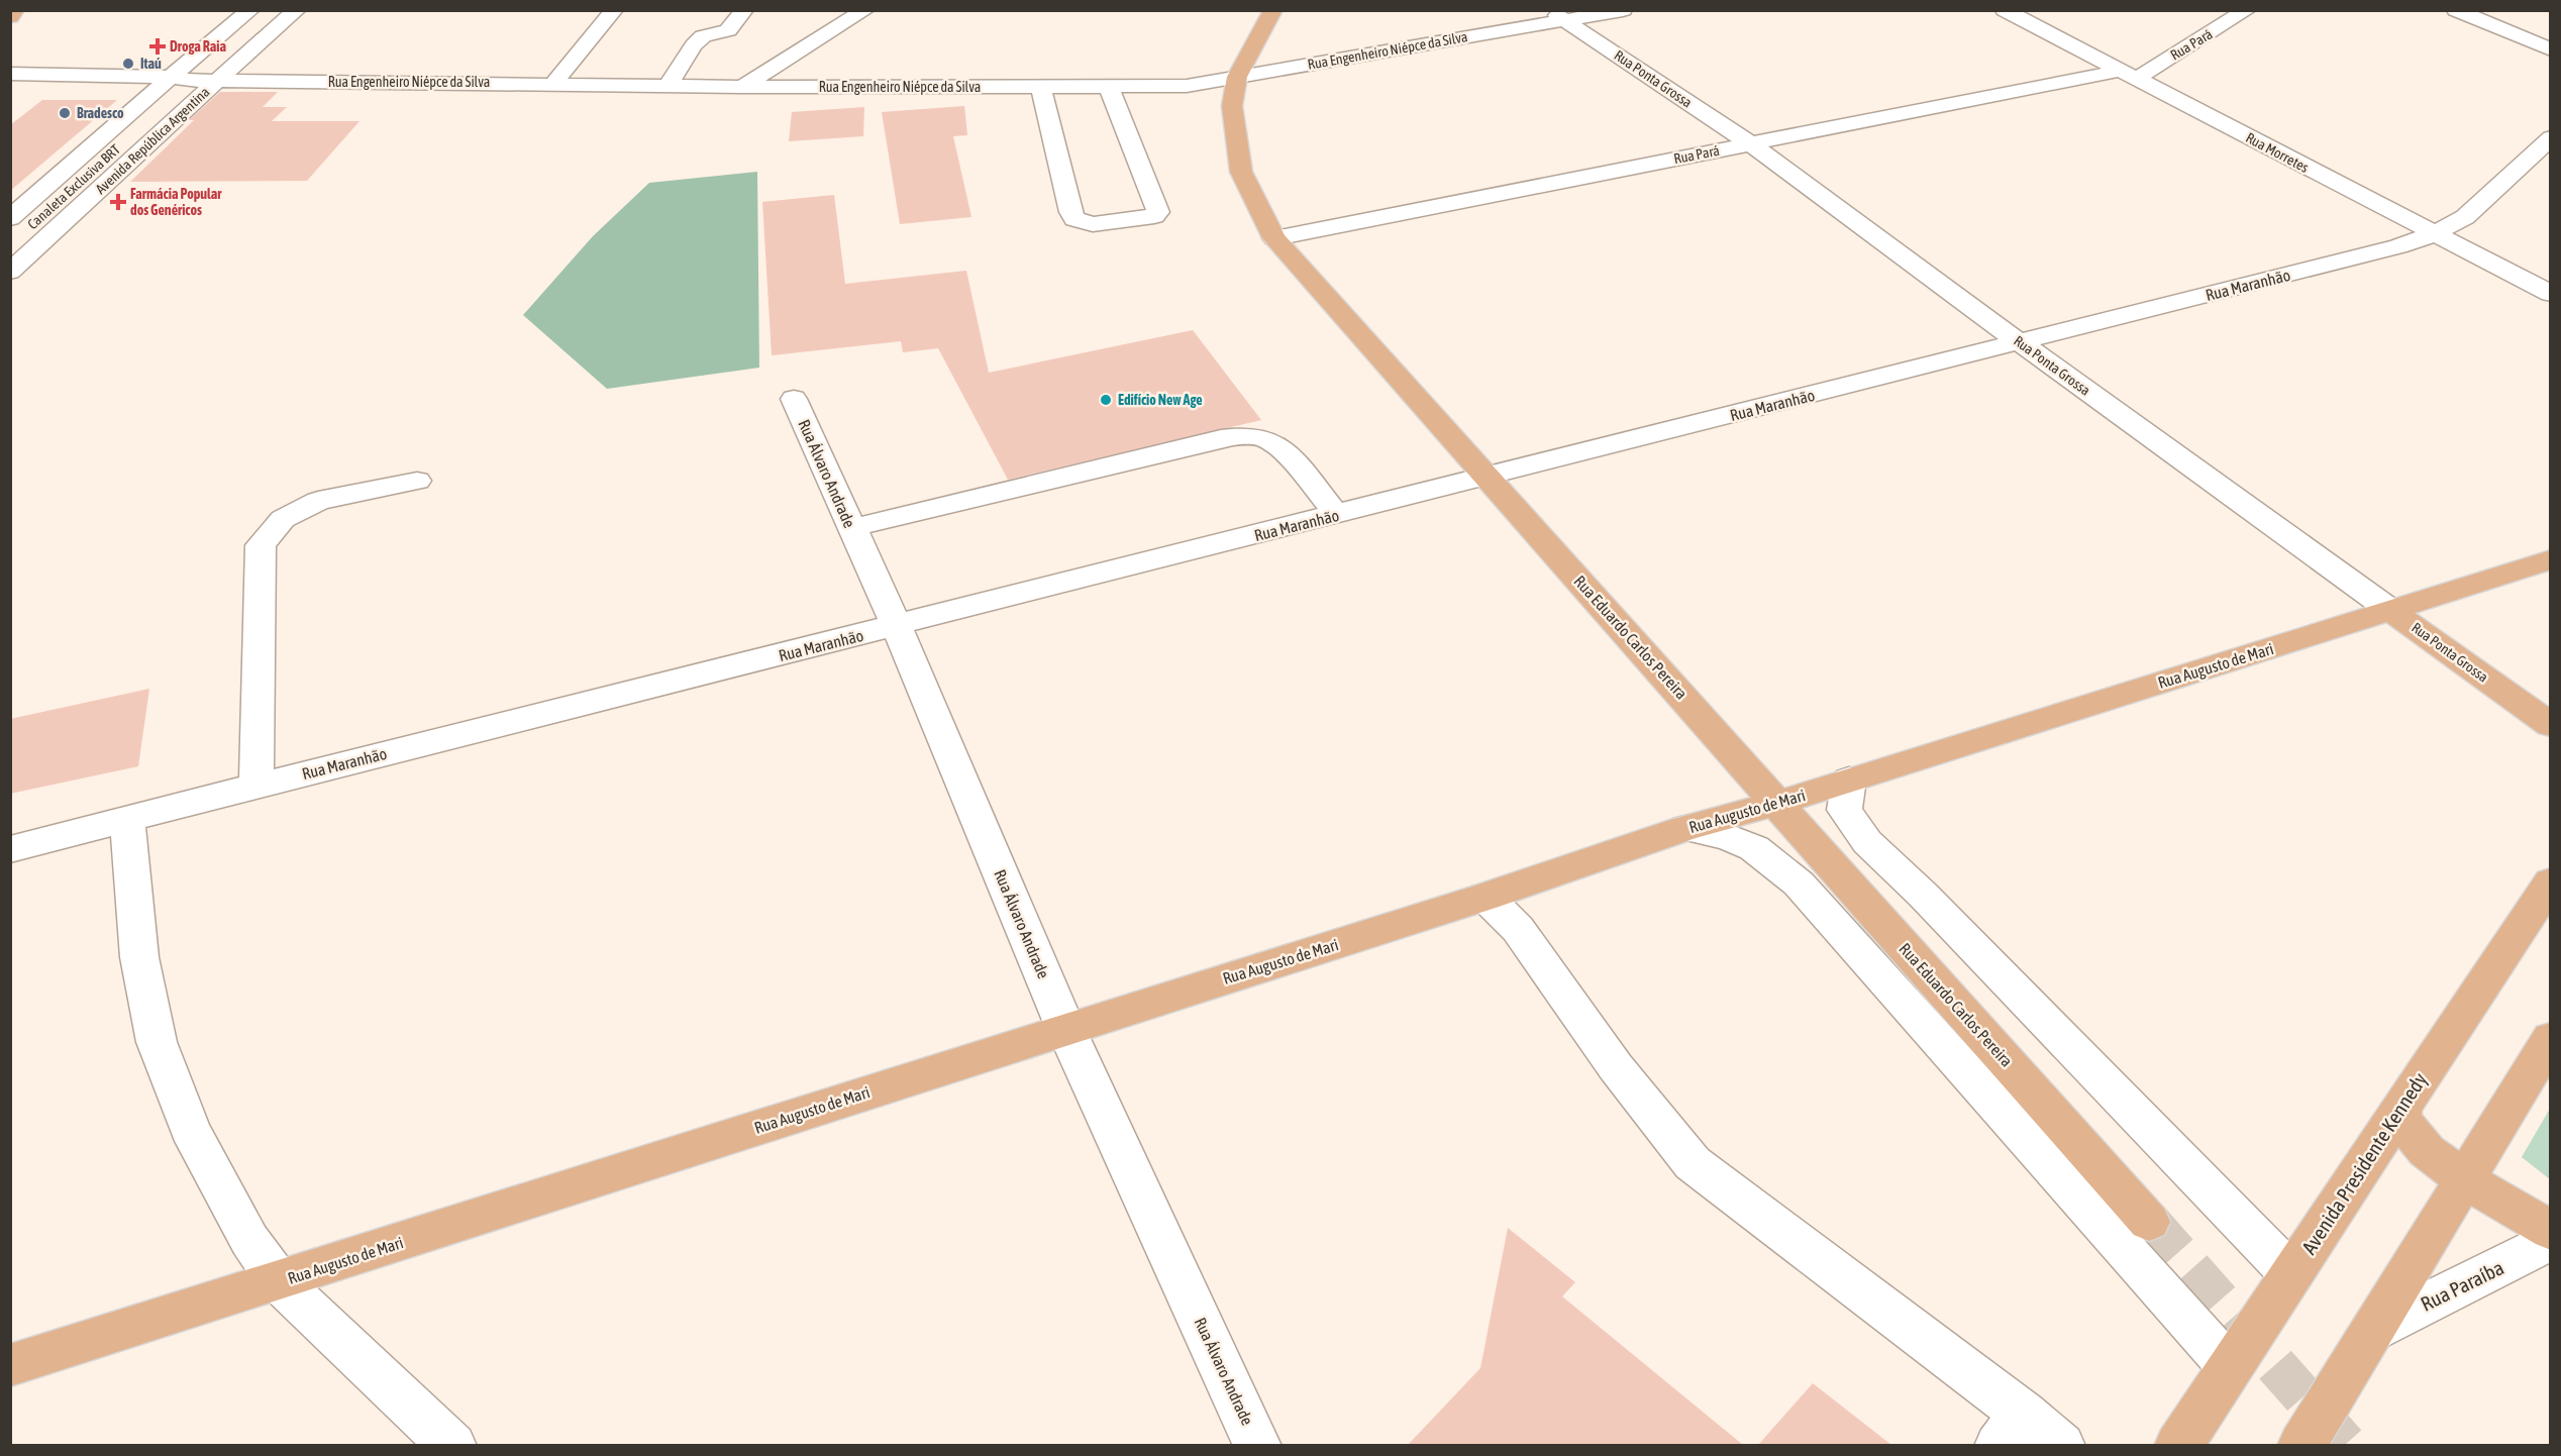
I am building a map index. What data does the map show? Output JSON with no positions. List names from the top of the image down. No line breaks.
{"streets":{"main road":["Rua Ponta Grossa","Rua Eduardo Carlos Pereira","Rua Augusto de Mari","Avenida Presidente Kennedy"],"street":["Rua Pará","Rua Engenheiro Niépce da Silva","Avenida República Argentina","Rua Morretes","Canaleta Exclusiva BRT","Rua Maranhão","Rua Álvaro Andrade","Rua Paraíba"]},"crossings":[["Rua Pará","Rua Ponta Grossa"],["Rua Pará","Rua Morretes"],["Rua Pará","Rua Eduardo Carlos Pereira"],["Rua Engenheiro Niépce da Silva","Rua Ponta Grossa"],["Rua Engenheiro Niépce da Silva","Avenida República Argentina"],["Rua Engenheiro Niépce da Silva","Rua Eduardo Carlos Pereira"],["Rua Ponta Grossa","Rua Maranhão"],["Rua Ponta Grossa","Rua Augusto de Mari"],["Avenida República Argentina","Canaleta Exclusiva BRT"],["Rua Morretes","Rua Maranhão"],["Rua Maranhão","Rua Álvaro Andrade"],["Rua Maranhão","Rua Eduardo Carlos Pereira"],["Rua Álvaro Andrade","Rua Augusto de Mari"],["Rua Eduardo Carlos Pereira","Rua Augusto de Mari"]],"places":{"health":["Droga Raia","Farmácia Popular dos Genéricos"],"other":["Itaú","Bradesco","Edifício New Age"]}}
